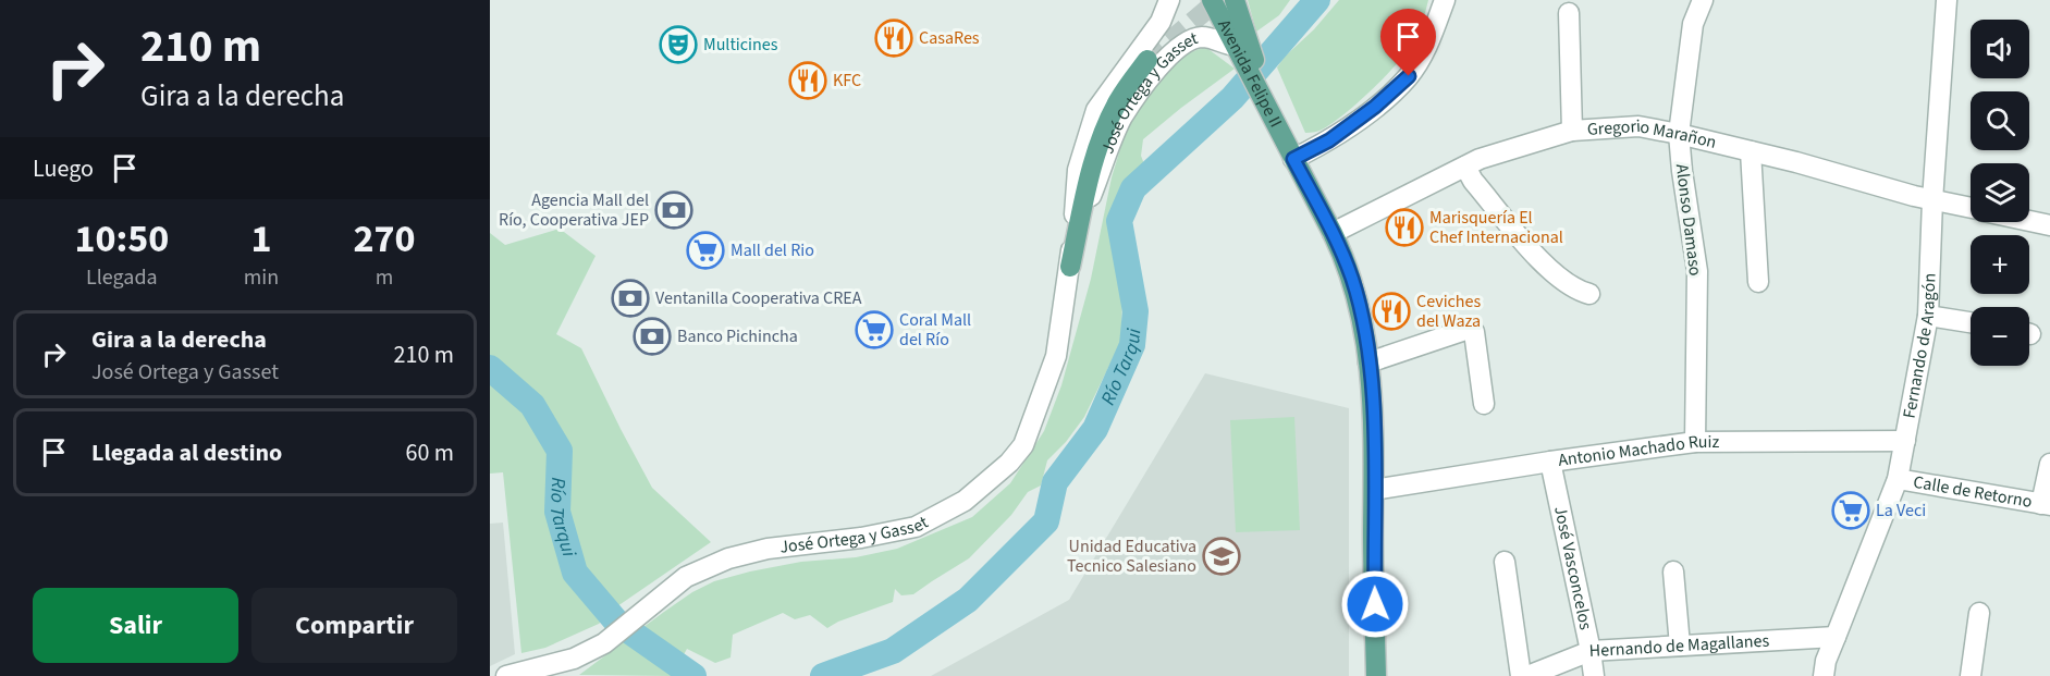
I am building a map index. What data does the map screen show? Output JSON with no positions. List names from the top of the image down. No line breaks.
{"streets":{"main road":["Avenida Felipe II"],"street":["José Ortega y Gasset","Gregorio Marañon","Alonso Damaso","Fernando de Aragón","Antonio Machado Ruiz","Calle de Retorno","José Vasconcelos","Hernando de Magallanes"]},"crossings":[["Avenida Felipe II","José Ortega y Gasset"],["Avenida Felipe II","Gregorio Marañon"],["Avenida Felipe II","Antonio Machado Ruiz"],["Gregorio Marañon","Alonso Damaso"],["Gregorio Marañon","Fernando de Aragón"],["Alonso Damaso","Antonio Machado Ruiz"],["Fernando de Aragón","Antonio Machado Ruiz"],["Fernando de Aragón","Calle de Retorno"],["Fernando de Aragón","Hernando de Magallanes"],["Antonio Machado Ruiz","José Vasconcelos"],["José Vasconcelos","Hernando de Magallanes"]],"water":["Río Tarqui"],"places":{"restaurant":["CasaRes","KFC","Marisquería El Chef Internacional","Ceviches del Waza"],"theatre":["Multicines"],"bank":["Agencia Mall del Río, Cooperativa JEP","Ventanilla Cooperativa CREA","Banco Pichincha"],"supermarket":["Mall del Rio","Coral Mall del Río","La Veci"],"school or university":["Unidad Educativa Tecnico Salesiano"]},"page":{"turn":["210 m","Gira a la derecha"],"map_buttons":["+","−"],"then":"Luego","eta":["10:50","Llegada","1","min","270","m"],"list":[{"name":"Gira a la derecha","note":"José Ortega y Gasset","value":"210 m"},{"name":"Llegada al destino","value":"60 m"}],"buttons":["Salir","Compartir"]}}
